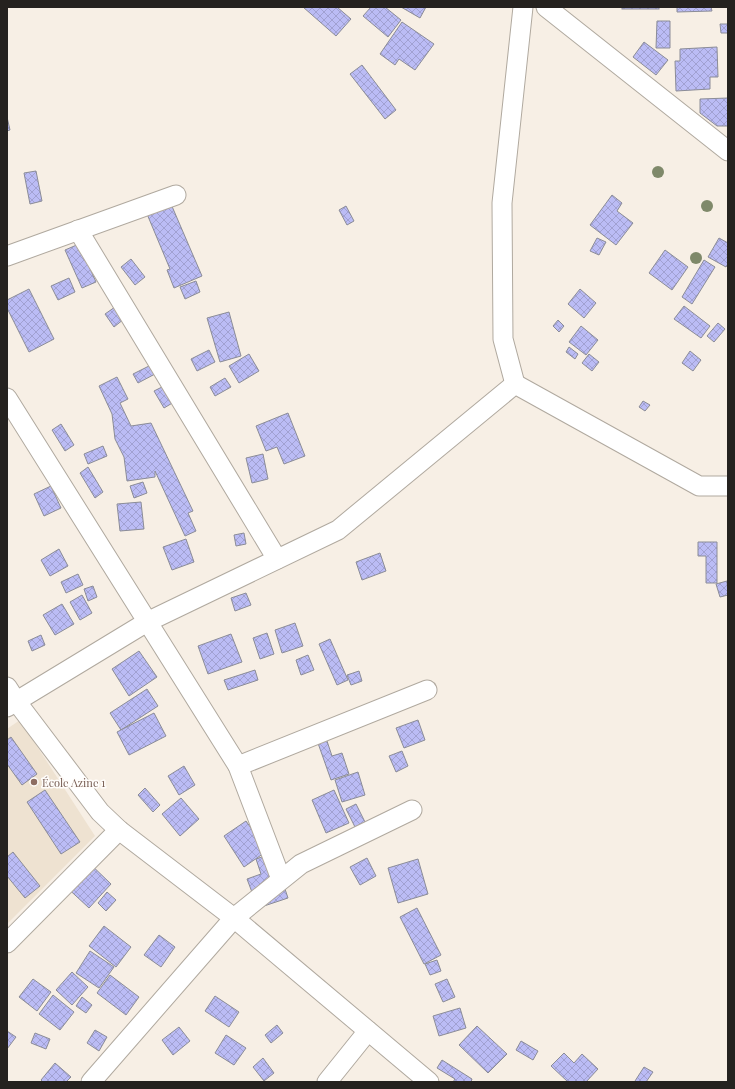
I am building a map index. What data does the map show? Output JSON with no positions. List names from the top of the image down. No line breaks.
{"places":["École Azine 1"]}
